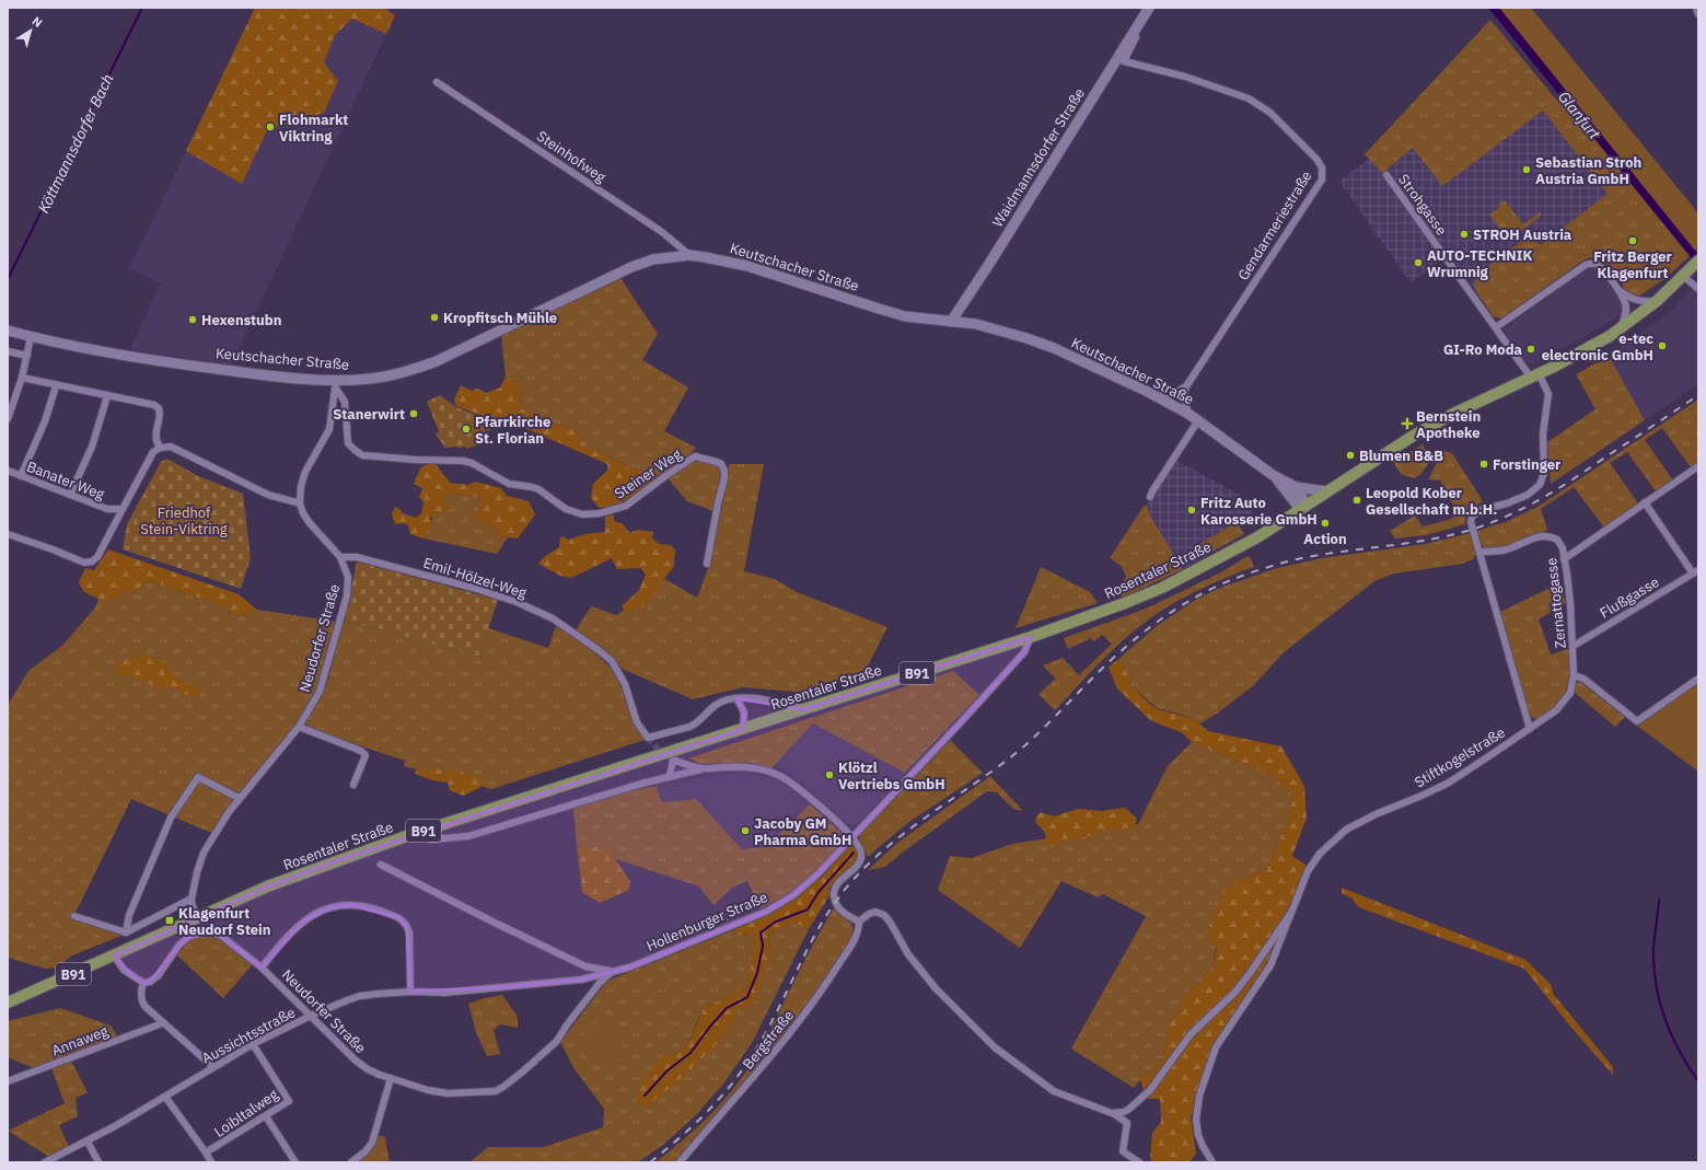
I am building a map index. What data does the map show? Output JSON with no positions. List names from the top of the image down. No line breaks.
{"streets":{"main road":["Waidmannsdorfer Straße","Keutschacher Straße","Rosentaler Straße","B91"],"street":["Steinhofweg","Strohgasse","Gendarmeriestraße","Steiner Weg","Banater Weg","Emil-Hölzel-Weg","Flußgasse","Zernattogasse","Neudorfer Straße","Stiftkogelstraße","Hollenburger Straße","Aussichtsstraße","Bergstraße","Annaweg","Loibltalweg"]},"crossings":[["Steinhofweg","Keutschacher Straße"],["Waidmannsdorfer Straße","Gendarmeriestraße"],["Waidmannsdorfer Straße","Keutschacher Straße"],["Strohgasse","Rosentaler Straße"],["Gendarmeriestraße","Keutschacher Straße"],["Keutschacher Straße","Steiner Weg"],["Rosentaler Straße","Emil-Hölzel-Weg"],["Rosentaler Straße","Neudorfer Straße"],["Rosentaler Straße","Hollenburger Straße"],["Emil-Hölzel-Weg","Neudorfer Straße"],["Flußgasse","Zernattogasse"],["Zernattogasse","Stiftkogelstraße"],["Neudorfer Straße","Hollenburger Straße"],["Neudorfer Straße","Aussichtsstraße"],["Hollenburger Straße","Aussichtsstraße"],["Aussichtsstraße","Loibltalweg"]],"water":["Glanfurt","Köttmannsdorfer Bach"],"parks":["Friedhof Stein-Viktring"],"places":{"other":["Flohmarkt Viktring","Sebastian Stroh Austria GmbH","STROH Austria","Fritz Berger Klagenfurt","AUTO-TECHNIK Wrumnig","Kropfitsch Mühle","Hexenstubn","e-tec electronic GmbH","GI-Ro Moda","Stanerwirt","Pfarrkirche St. Florian","Blumen B&B","Forstinger","Leopold Kober Gesellschaft m.b.H.","Fritz Auto Karosserie GmbH","Action","Klötzl Vertriebs GmbH","Jacoby GM Pharma GmbH"],"health":["Bernstein Apotheke"],"transit":["Klagenfurt Neudorf Stein"]},"north":"top right"}
